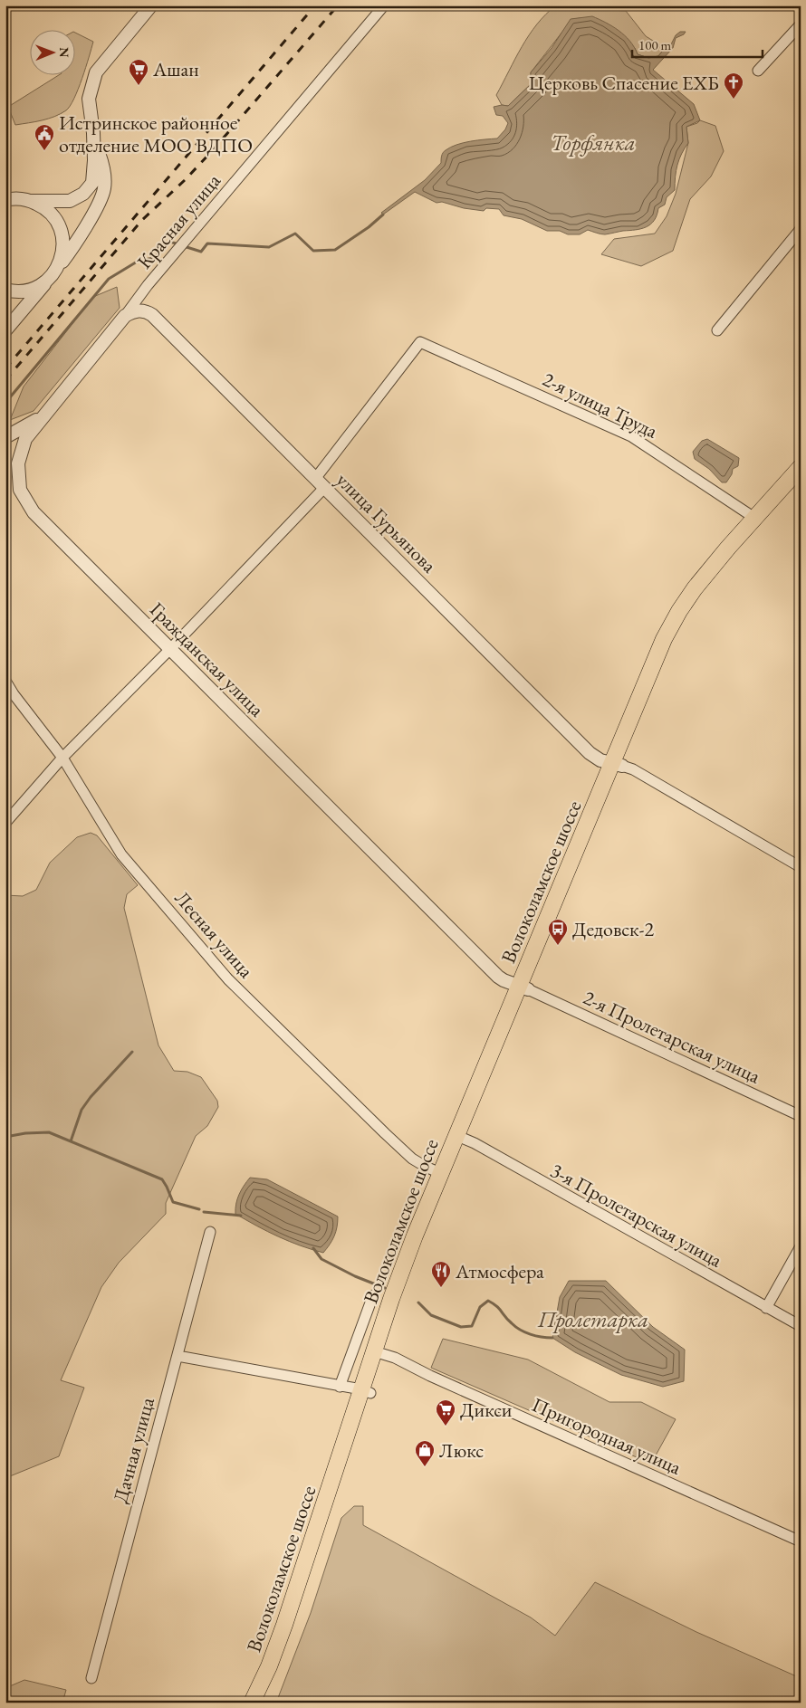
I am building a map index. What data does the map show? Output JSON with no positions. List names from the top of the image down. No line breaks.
{"streets":{"main road":["Волоколамское шоссе"],"street":["Красная улица","2-я улица Труда","улица Гурьянова","Гражданская улица","Лесная улица","2-я Пролетарская улица","3-я Пролетарская улица","Пригородная улица","Дачная улица"]},"crossings":[["Красная улица","улица Гурьянова"],["Красная улица","Гражданская улица"],["2-я улица Труда","улица Гурьянова"],["улица Гурьянова","Гражданская улица"],["улица Гурьянова","Волоколамское шоссе"],["Гражданская улица","Волоколамское шоссе"],["Гражданская улица","2-я Пролетарская улица"],["Волоколамское шоссе","Лесная улица"],["Волоколамское шоссе","2-я Пролетарская улица"],["Волоколамское шоссе","3-я Пролетарская улица"],["Волоколамское шоссе","Пригородная улица"]],"water":["Торфянка","Пролетарка"],"places":{"supermarket":["Ашан","Дикси"],"church":["Церковь Спасение ЕХБ"],"public building":["Истринское районное отделение МОО ВДПО"],"bus stop":["Дедовск-2"],"restaurant":["Атмосфера"],"shop":["Люкс"]},"scale_bar":"100 m","north":"right"}
